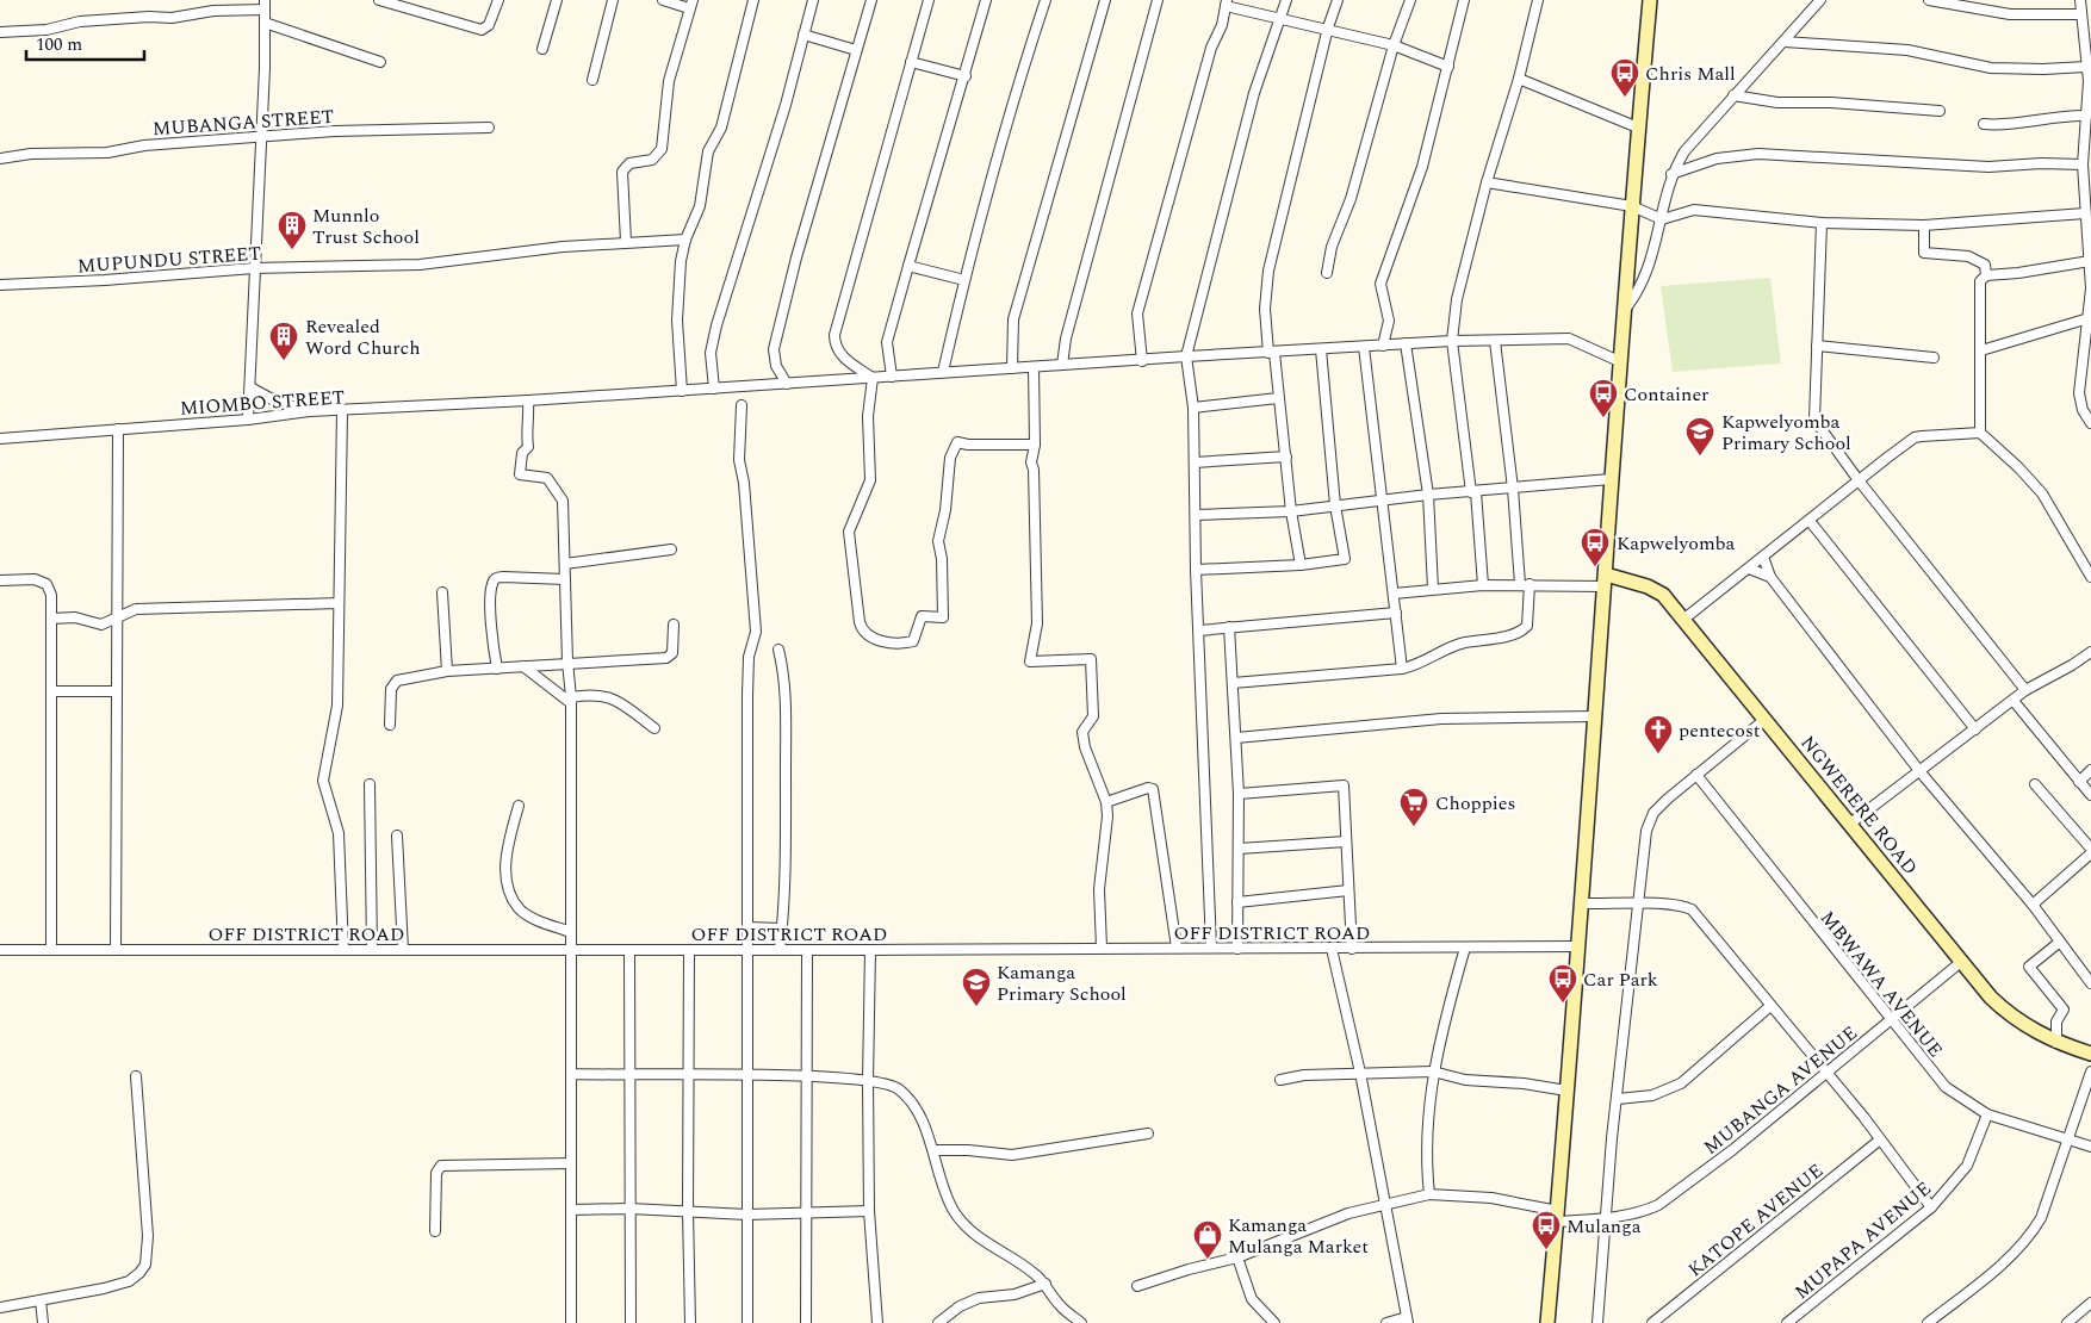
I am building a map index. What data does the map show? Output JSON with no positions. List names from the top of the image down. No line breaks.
{"streets":{"street":["MUBANGA STREET","MUPUNDU STREET","MIOMBO STREET","NGWERERE ROAD","OFF DISTRICT ROAD","MBWAWA AVENUE","MUBANGA AVENUE","KATOPE AVENUE","MUPAPA AVENUE"]},"crossings":[["NGWERERE ROAD","MUBANGA AVENUE"],["MBWAWA AVENUE","MUBANGA AVENUE"],["MBWAWA AVENUE","MUPAPA AVENUE"]],"places":{"bus stop":["Chris Mall","Container","Kapwelyomba","Car Park","Mulanga"],"building":["Munnlo Trust School","Revealed Word Church"],"school or university":["Kapwelyomba Primary School","Kamanga Primary School"],"church":["pentecost"],"supermarket":["Choppies"],"shop":["Kamanga Mulanga Market"]},"scale_bar":"100 m"}
